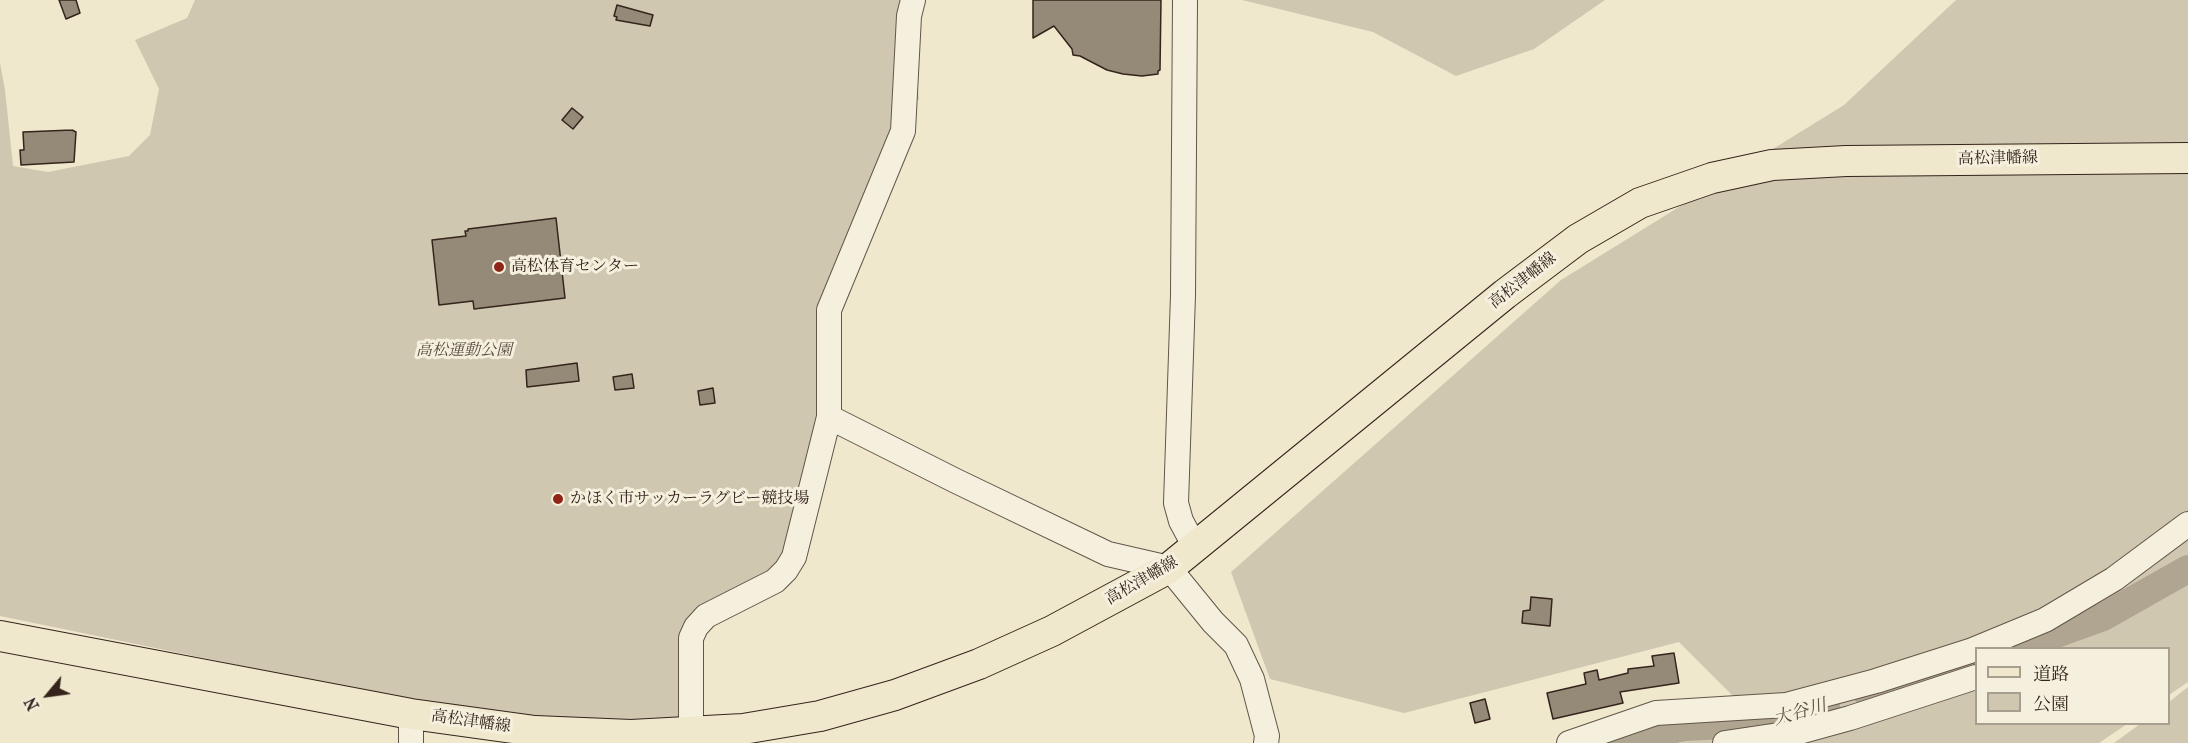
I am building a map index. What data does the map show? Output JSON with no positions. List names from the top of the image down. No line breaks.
{"streets":{"main road":["高松津幡線"]},"water":["大谷川"],"parks":["高松運動公園"],"places":["高松体育センター","かほく市サッカーラグビー競技場"],"legend":["道路","公園"],"north":"bottom left"}
